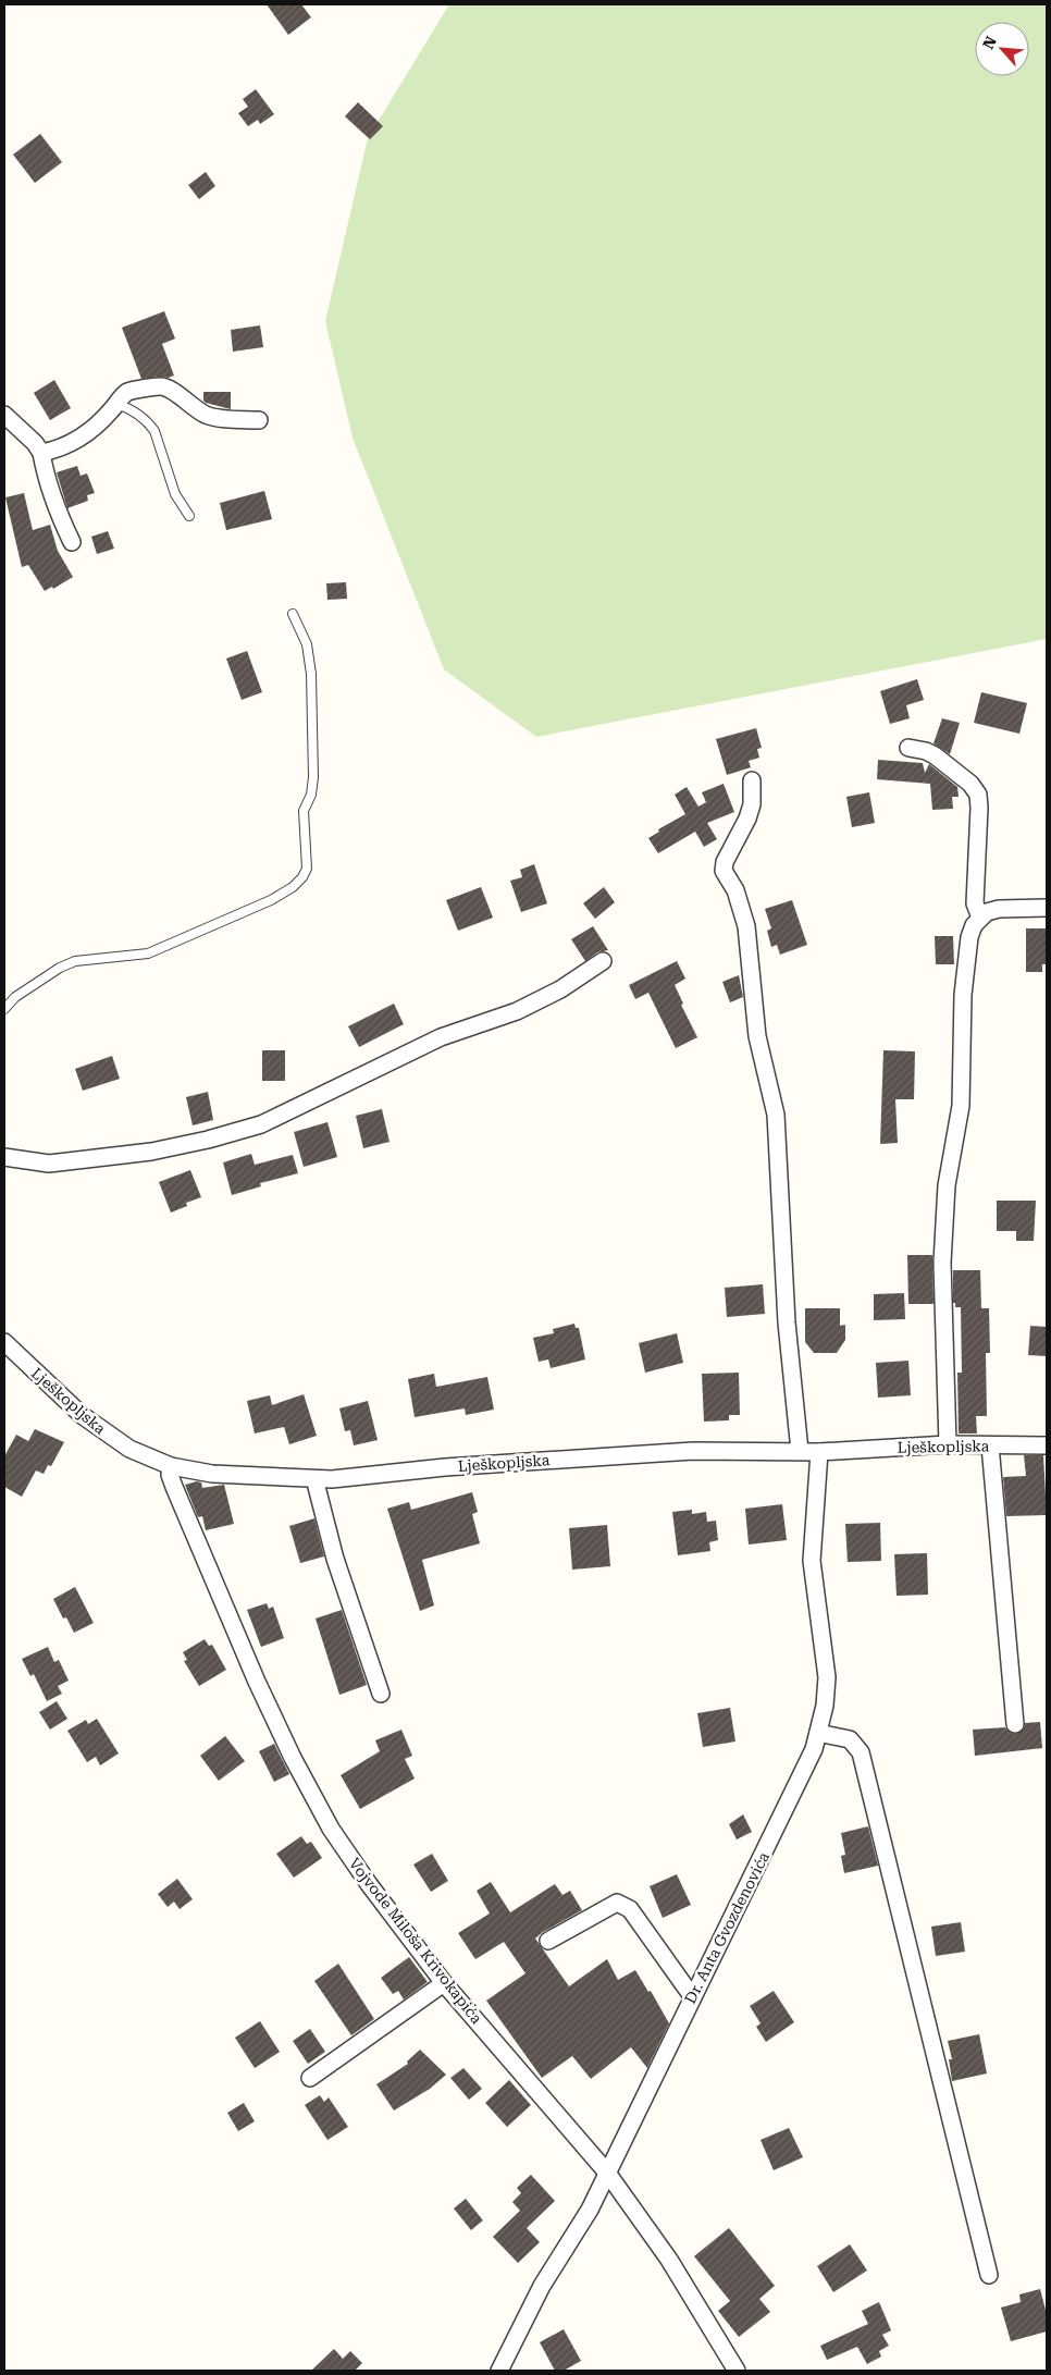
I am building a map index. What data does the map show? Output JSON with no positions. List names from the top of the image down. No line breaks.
{"streets":{"street":["Lješkopljska","Dr. Anta Gvozdenovića","Vojvode Miloša Krivokapića"]},"crossings":[["Lješkopljska","Dr. Anta Gvozdenovića"],["Lješkopljska","Vojvode Miloša Krivokapića"],["Dr. Anta Gvozdenovića","Vojvode Miloša Krivokapića"]],"north":"top left"}
